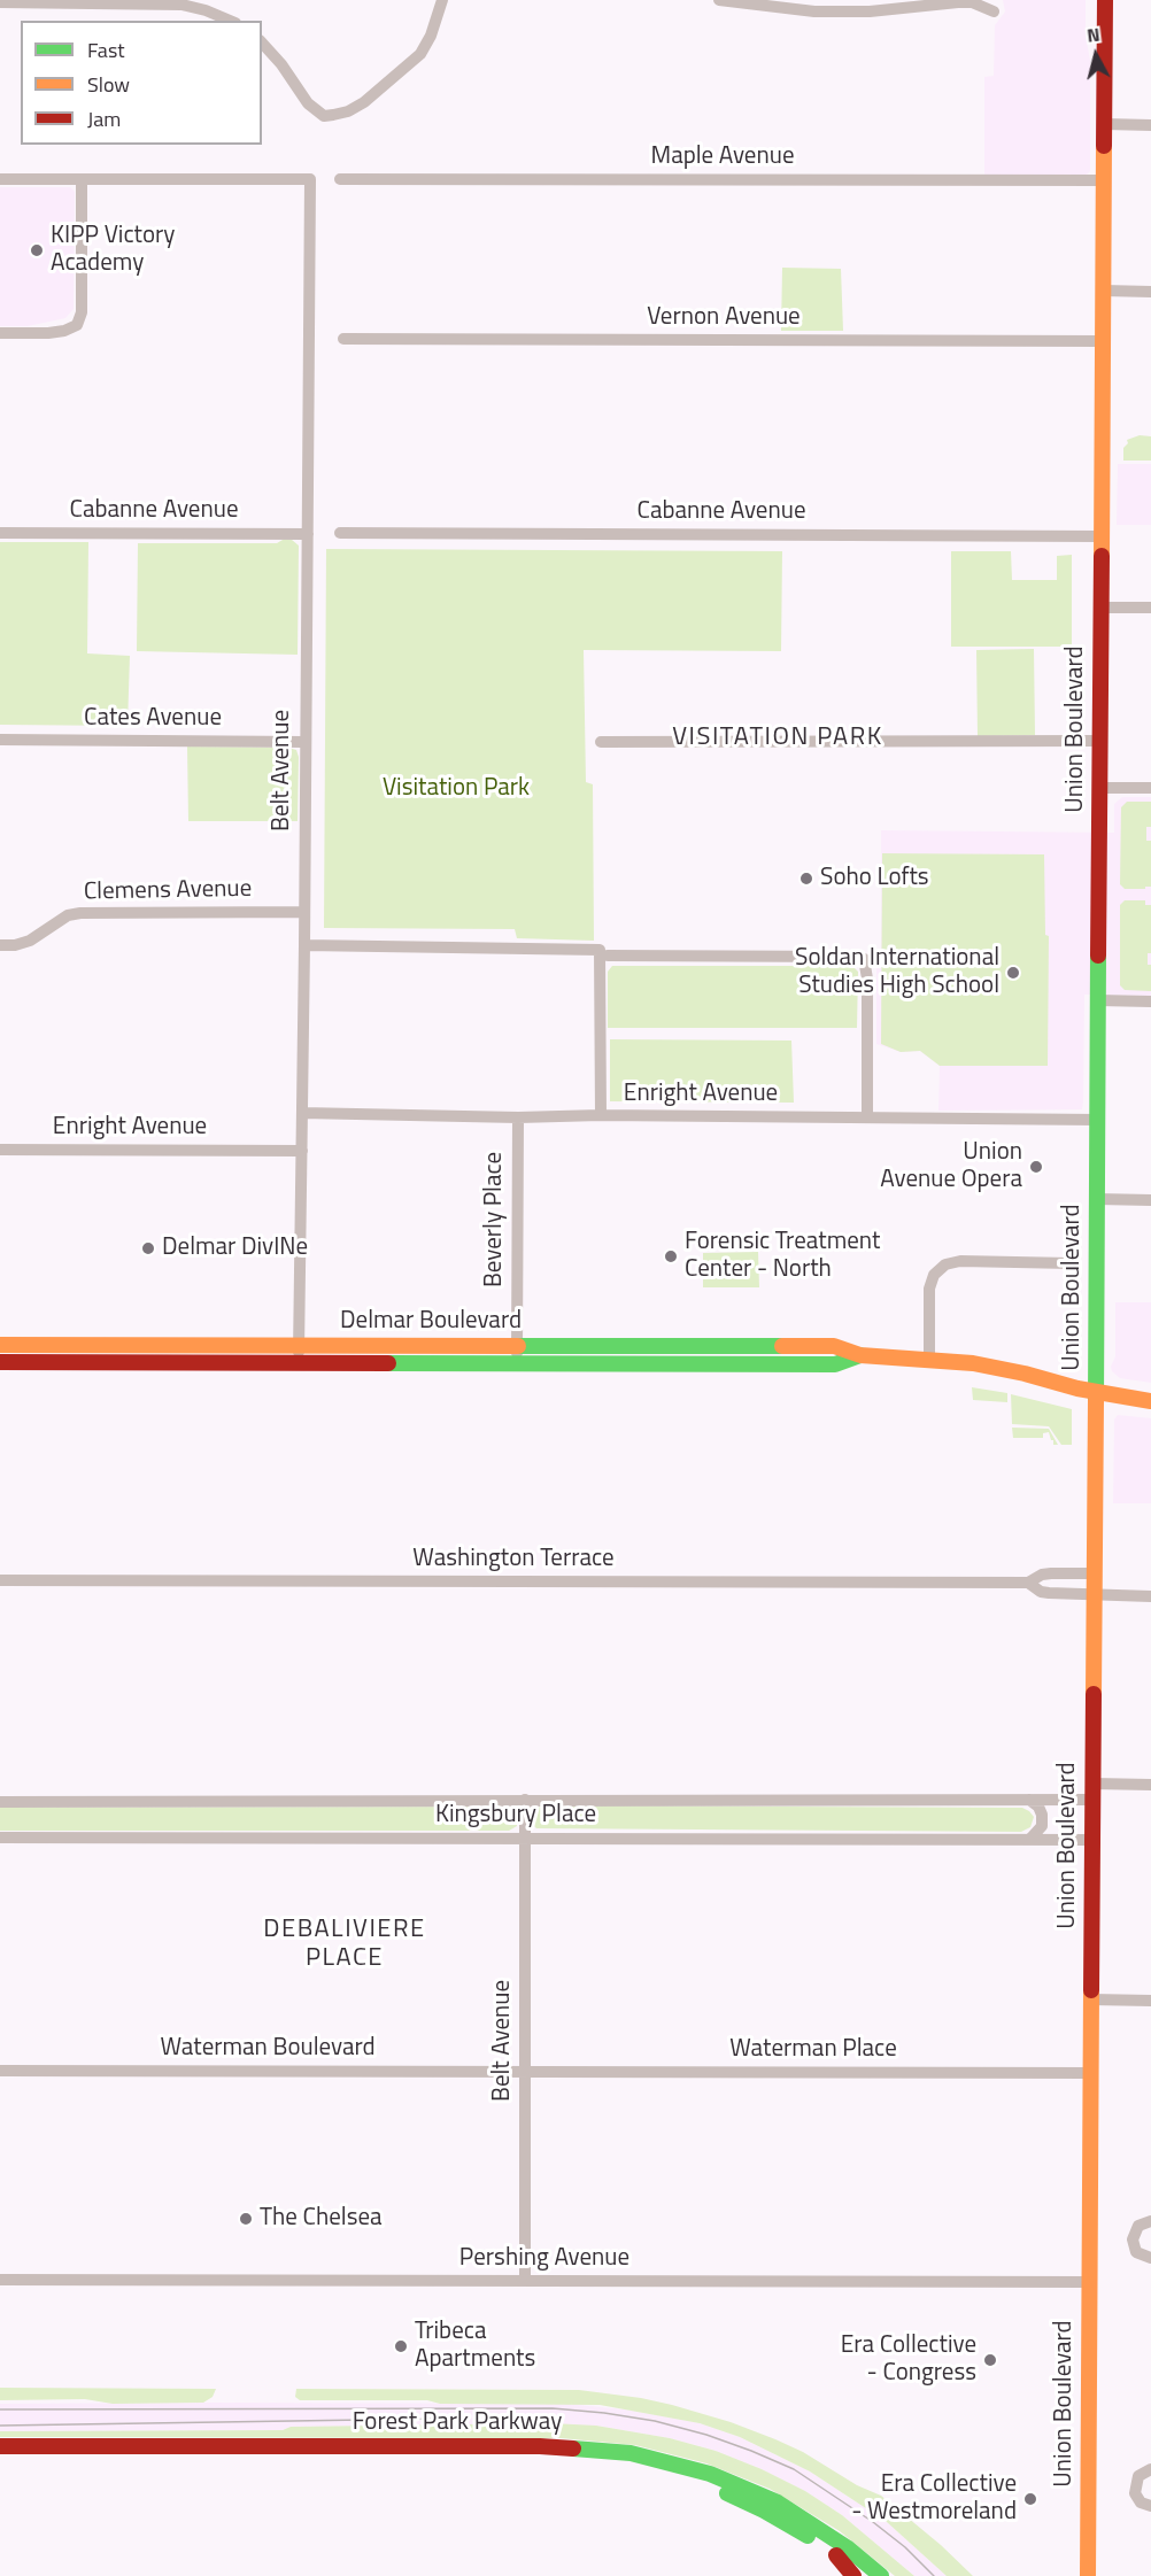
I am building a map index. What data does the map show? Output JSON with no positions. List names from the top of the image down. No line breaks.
{"streets":{"main road":["Union Boulevard","Delmar Boulevard","Forest Park Parkway"],"street":["Maple Avenue","Vernon Avenue","Cabanne Avenue","Cates Avenue","Belt Avenue","Clemens Avenue","Enright Avenue","Beverly Place","Washington Terrace","Kingsbury Place","Waterman Boulevard","Waterman Place","Pershing Avenue"]},"crossings":[["Maple Avenue","Union Boulevard"],["Vernon Avenue","Union Boulevard"],["Cabanne Avenue","Union Boulevard"],["Cabanne Avenue","Belt Avenue"],["Cates Avenue","Belt Avenue"],["Union Boulevard","Enright Avenue"],["Union Boulevard","Delmar Boulevard"],["Union Boulevard","Kingsbury Place"],["Union Boulevard","Waterman Place"],["Union Boulevard","Pershing Avenue"],["Belt Avenue","Clemens Avenue"],["Belt Avenue","Enright Avenue"],["Belt Avenue","Delmar Boulevard"],["Belt Avenue","Kingsbury Place"],["Belt Avenue","Waterman Boulevard"],["Belt Avenue","Waterman Place"],["Belt Avenue","Pershing Avenue"],["Enright Avenue","Beverly Place"],["Beverly Place","Delmar Boulevard"],["Waterman Boulevard","Waterman Place"]],"districts":["VISITATION PARK","DEBALIVIERE PLACE"],"parks":["Visitation Park"],"places":["KIPP Victory Academy","Soho Lofts","Soldan International Studies High School","Union Avenue Opera","Delmar DivINe","Forensic Treatment Center - North","The Chelsea","Tribeca Apartments","Era Collective - Congress","Era Collective - Westmoreland"],"legend":["Fast","Slow","Jam"],"north":"top"}
